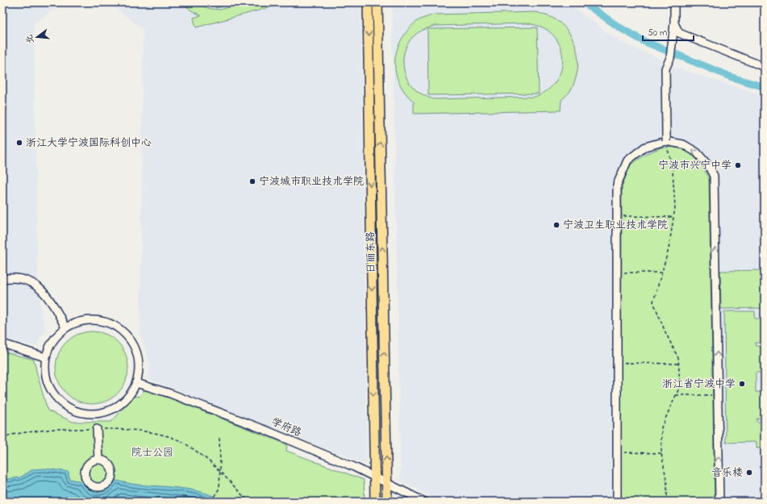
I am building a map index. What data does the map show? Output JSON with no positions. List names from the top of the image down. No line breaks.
{"streets":{"main road":["日丽东路"],"street":["学府路"]},"crossings":[["日丽东路","学府路"]],"parks":["院士公园"],"places":["浙江大学宁波国际科创中心","宁波市兴宁中学","宁波城市职业技术学院","宁波卫生职业技术学院","浙江省宁波中学","音乐楼"],"scale_bar":"50 m","north":"left"}
